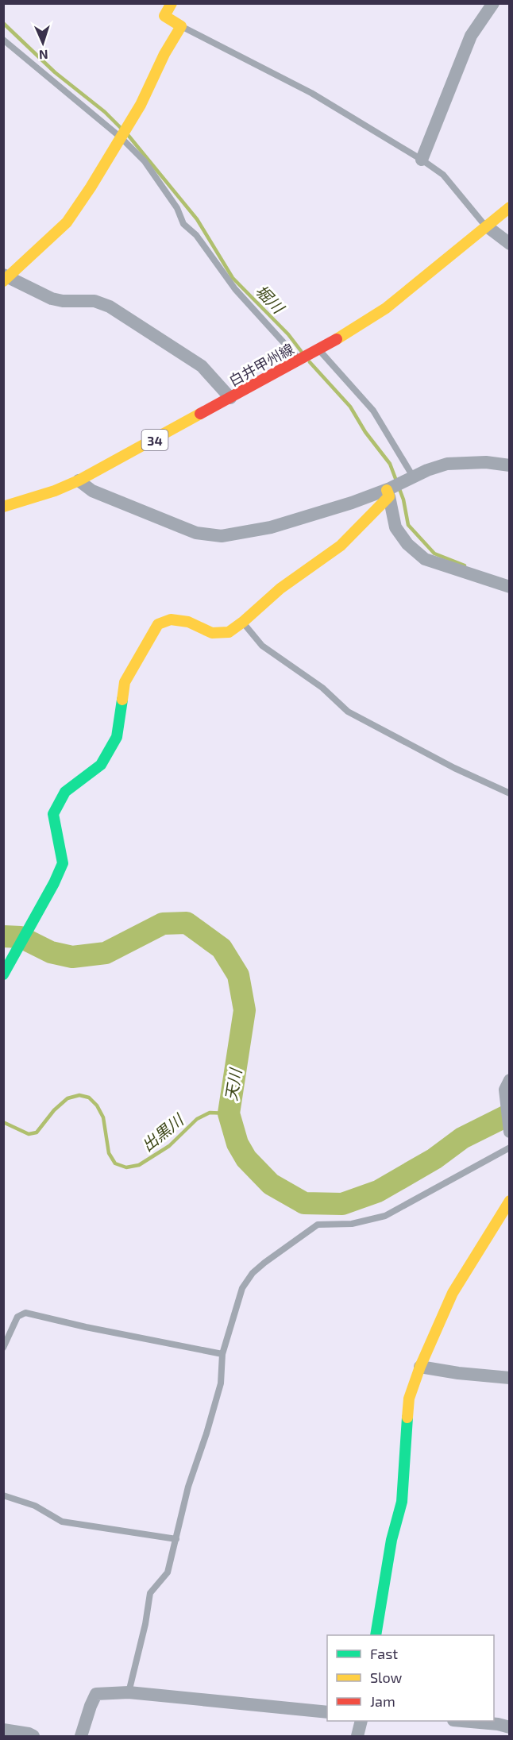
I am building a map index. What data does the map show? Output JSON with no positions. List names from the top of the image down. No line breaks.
{"streets":{"street":["白井甲州線","34"]},"water":["堀川","天川","出黒川"],"legend":["Fast","Slow","Jam"],"north":"bottom"}
